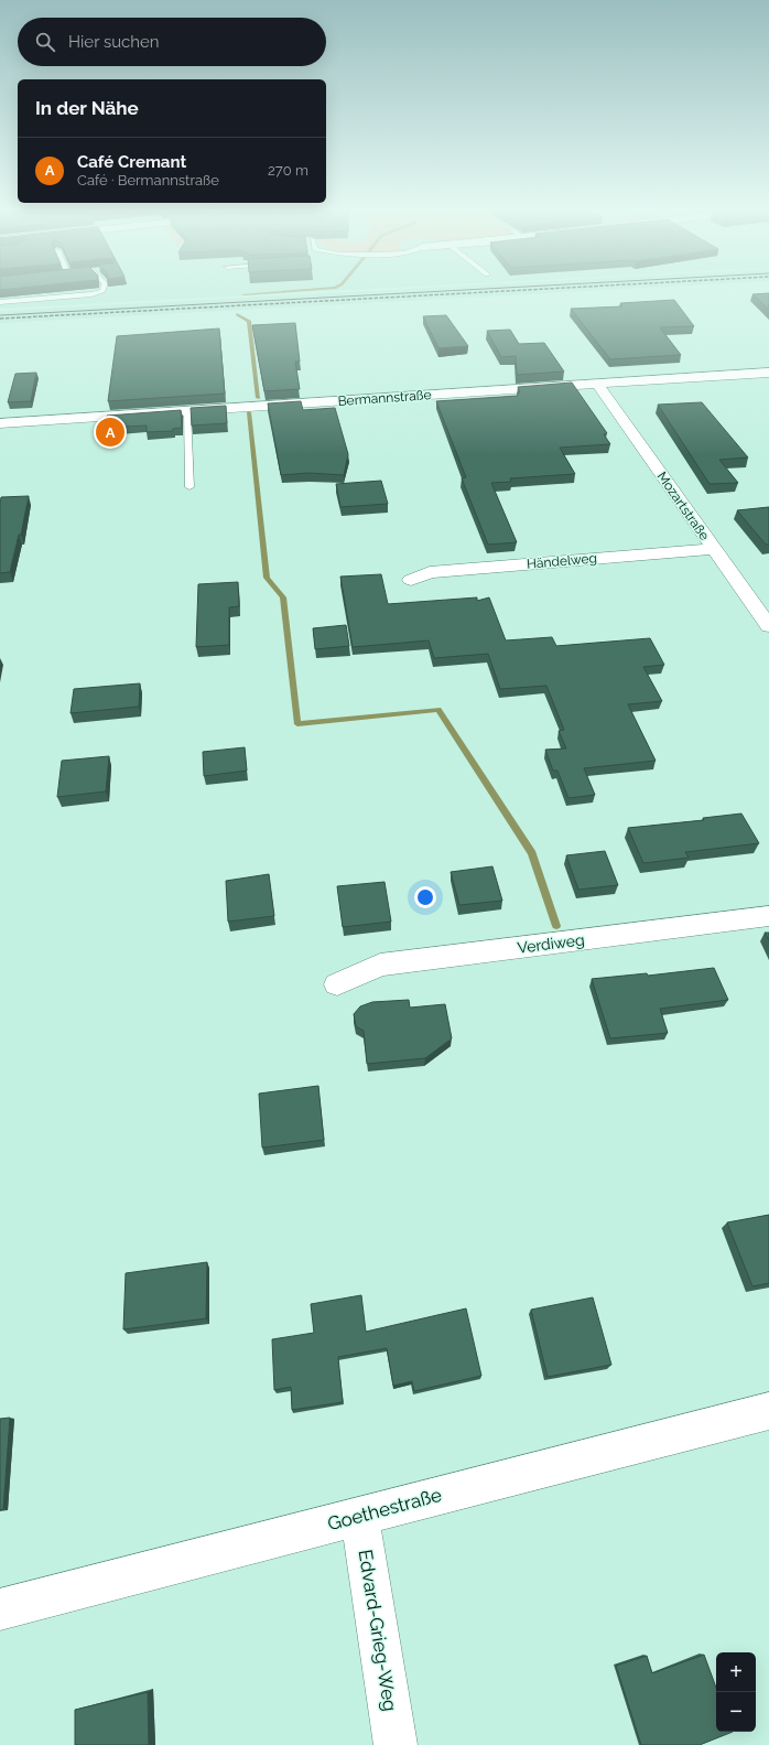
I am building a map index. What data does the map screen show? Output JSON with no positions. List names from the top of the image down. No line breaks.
{"streets":{"street":["Bermannstraße","Mozartstraße","Händelweg","Verdiweg","Goethestraße","Edvard-Grieg-Weg"]},"crossings":[["Bermannstraße","Mozartstraße"],["Mozartstraße","Händelweg"],["Goethestraße","Edvard-Grieg-Weg"]],"page":{"search":"Hier suchen","heading":"In der Nähe","list":[{"mark":"A","name":"Café Cremant","note":"Café · Bermannstraße","value":"270 m"}],"pins":"A","map_buttons":["+","−"]}}
